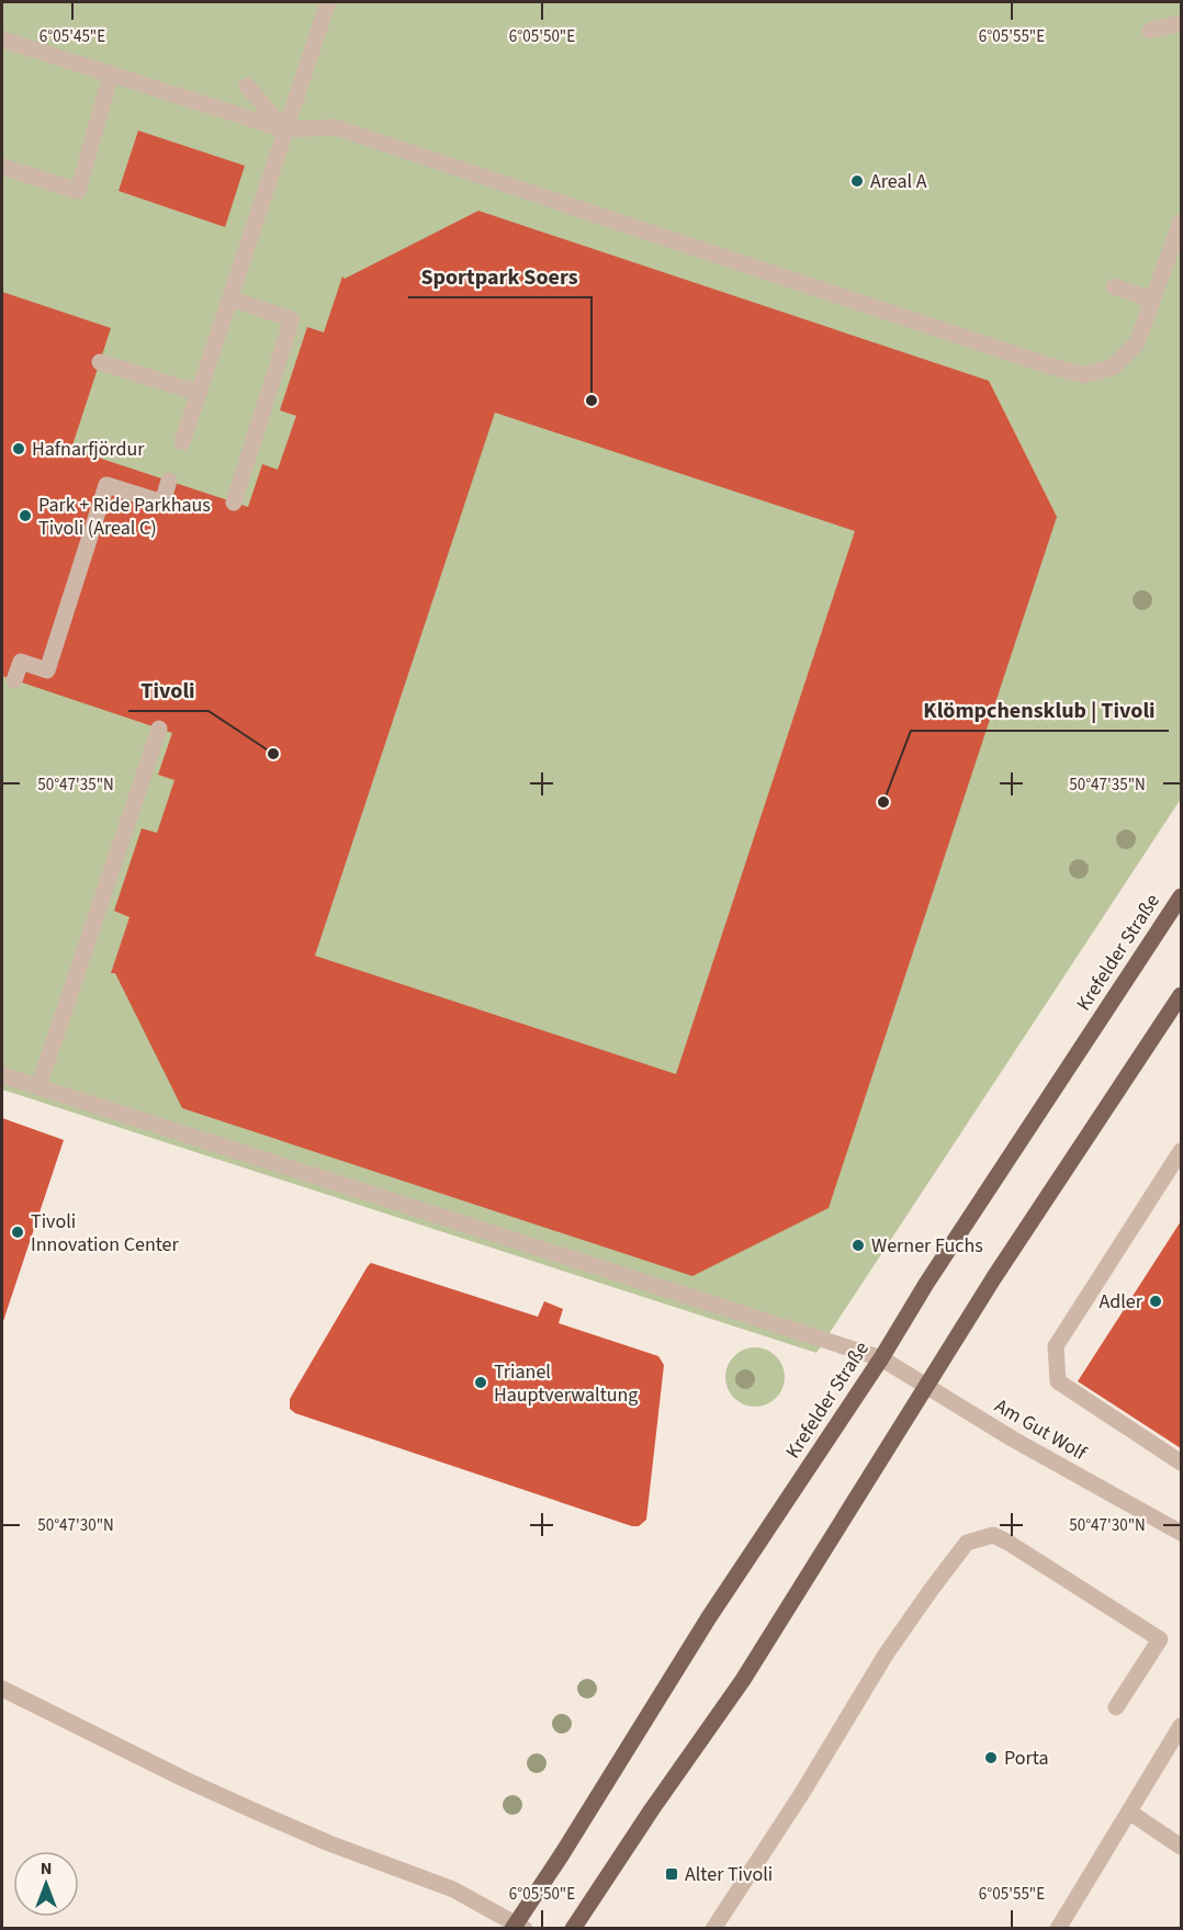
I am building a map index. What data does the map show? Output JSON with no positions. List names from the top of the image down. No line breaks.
{"streets":{"main road":["Krefelder Straße"],"street":["Am Gut Wolf"]},"crossings":[["Krefelder Straße","Am Gut Wolf"]],"places":{"other":["Areal A","Sportpark Soers","Hafnarfjördur","Park + Ride Parkhaus Tivoli (Areal C)","Tivoli","Klömpchensklub | Tivoli","Tivoli Innovation Center","Werner Fuchs","Adler","Trianel Hauptverwaltung","Porta"],"transit":["Alter Tivoli"]},"north":"top","coordinates":["6°05'45\"E","6°05'50\"E","6°05'55\"E","50°47'35\"N","50°47'30\"N"]}
